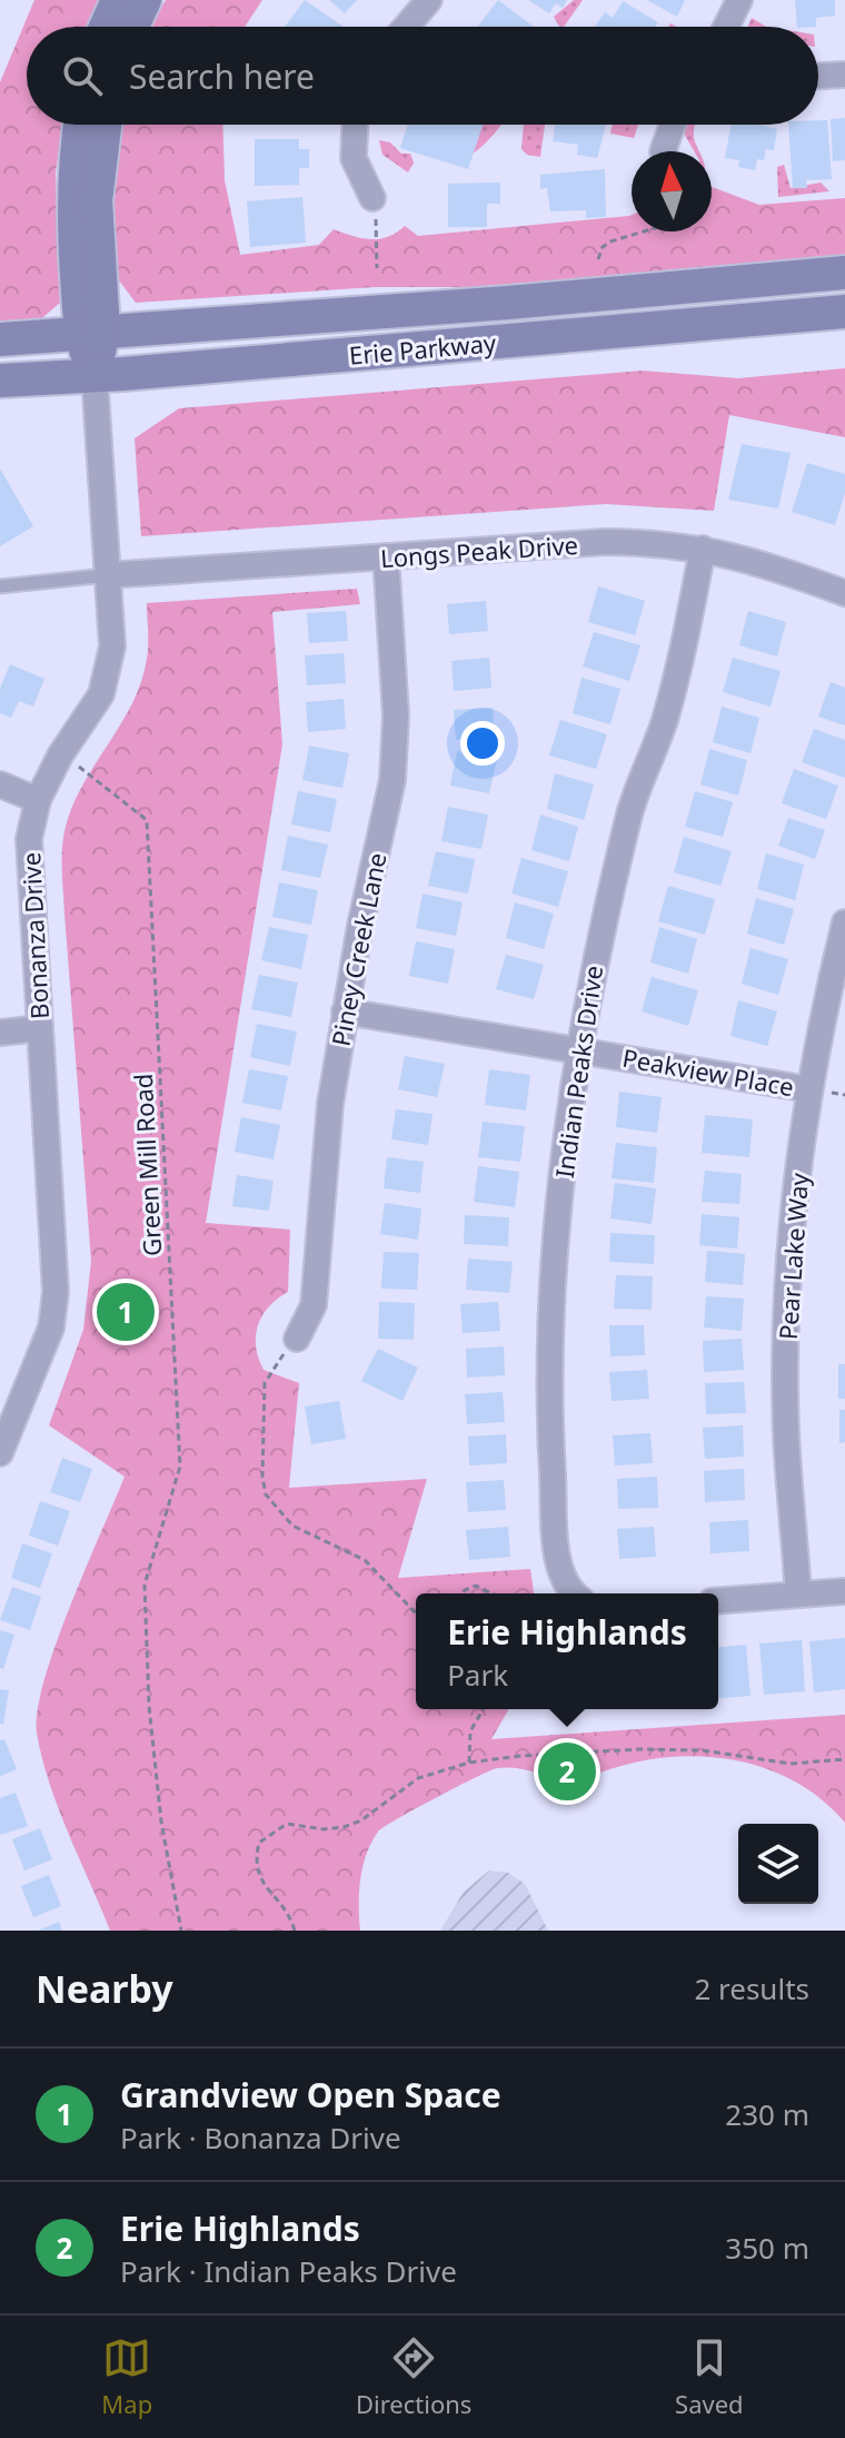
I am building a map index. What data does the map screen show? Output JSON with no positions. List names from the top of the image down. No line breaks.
{"streets":{"main road":["Erie Parkway"],"street":["Longs Peak Drive","Bonanza Drive","Piney Creek Lane","Indian Peaks Drive","Peakview Place","Pear Lake Way"],"path":["Green Mill Road"]},"crossings":[["Erie Parkway","Bonanza Drive"],["Longs Peak Drive","Bonanza Drive"],["Longs Peak Drive","Piney Creek Lane"],["Longs Peak Drive","Indian Peaks Drive"],["Bonanza Drive","Green Mill Road"],["Piney Creek Lane","Peakview Place"],["Indian Peaks Drive","Peakview Place"],["Peakview Place","Pear Lake Way"]],"north":"top","page":{"search":"Search here","pins":["1","2"],"popup":["Erie Highlands","Park"],"heading":["Nearby","2 results"],"list":[{"mark":"1","name":"Grandview Open Space","note":"Park · Bonanza Drive","value":"230 m"},{"mark":"2","name":"Erie Highlands","note":"Park · Indian Peaks Drive","value":"350 m"}],"nav":["Map","Directions","Saved"]}}
